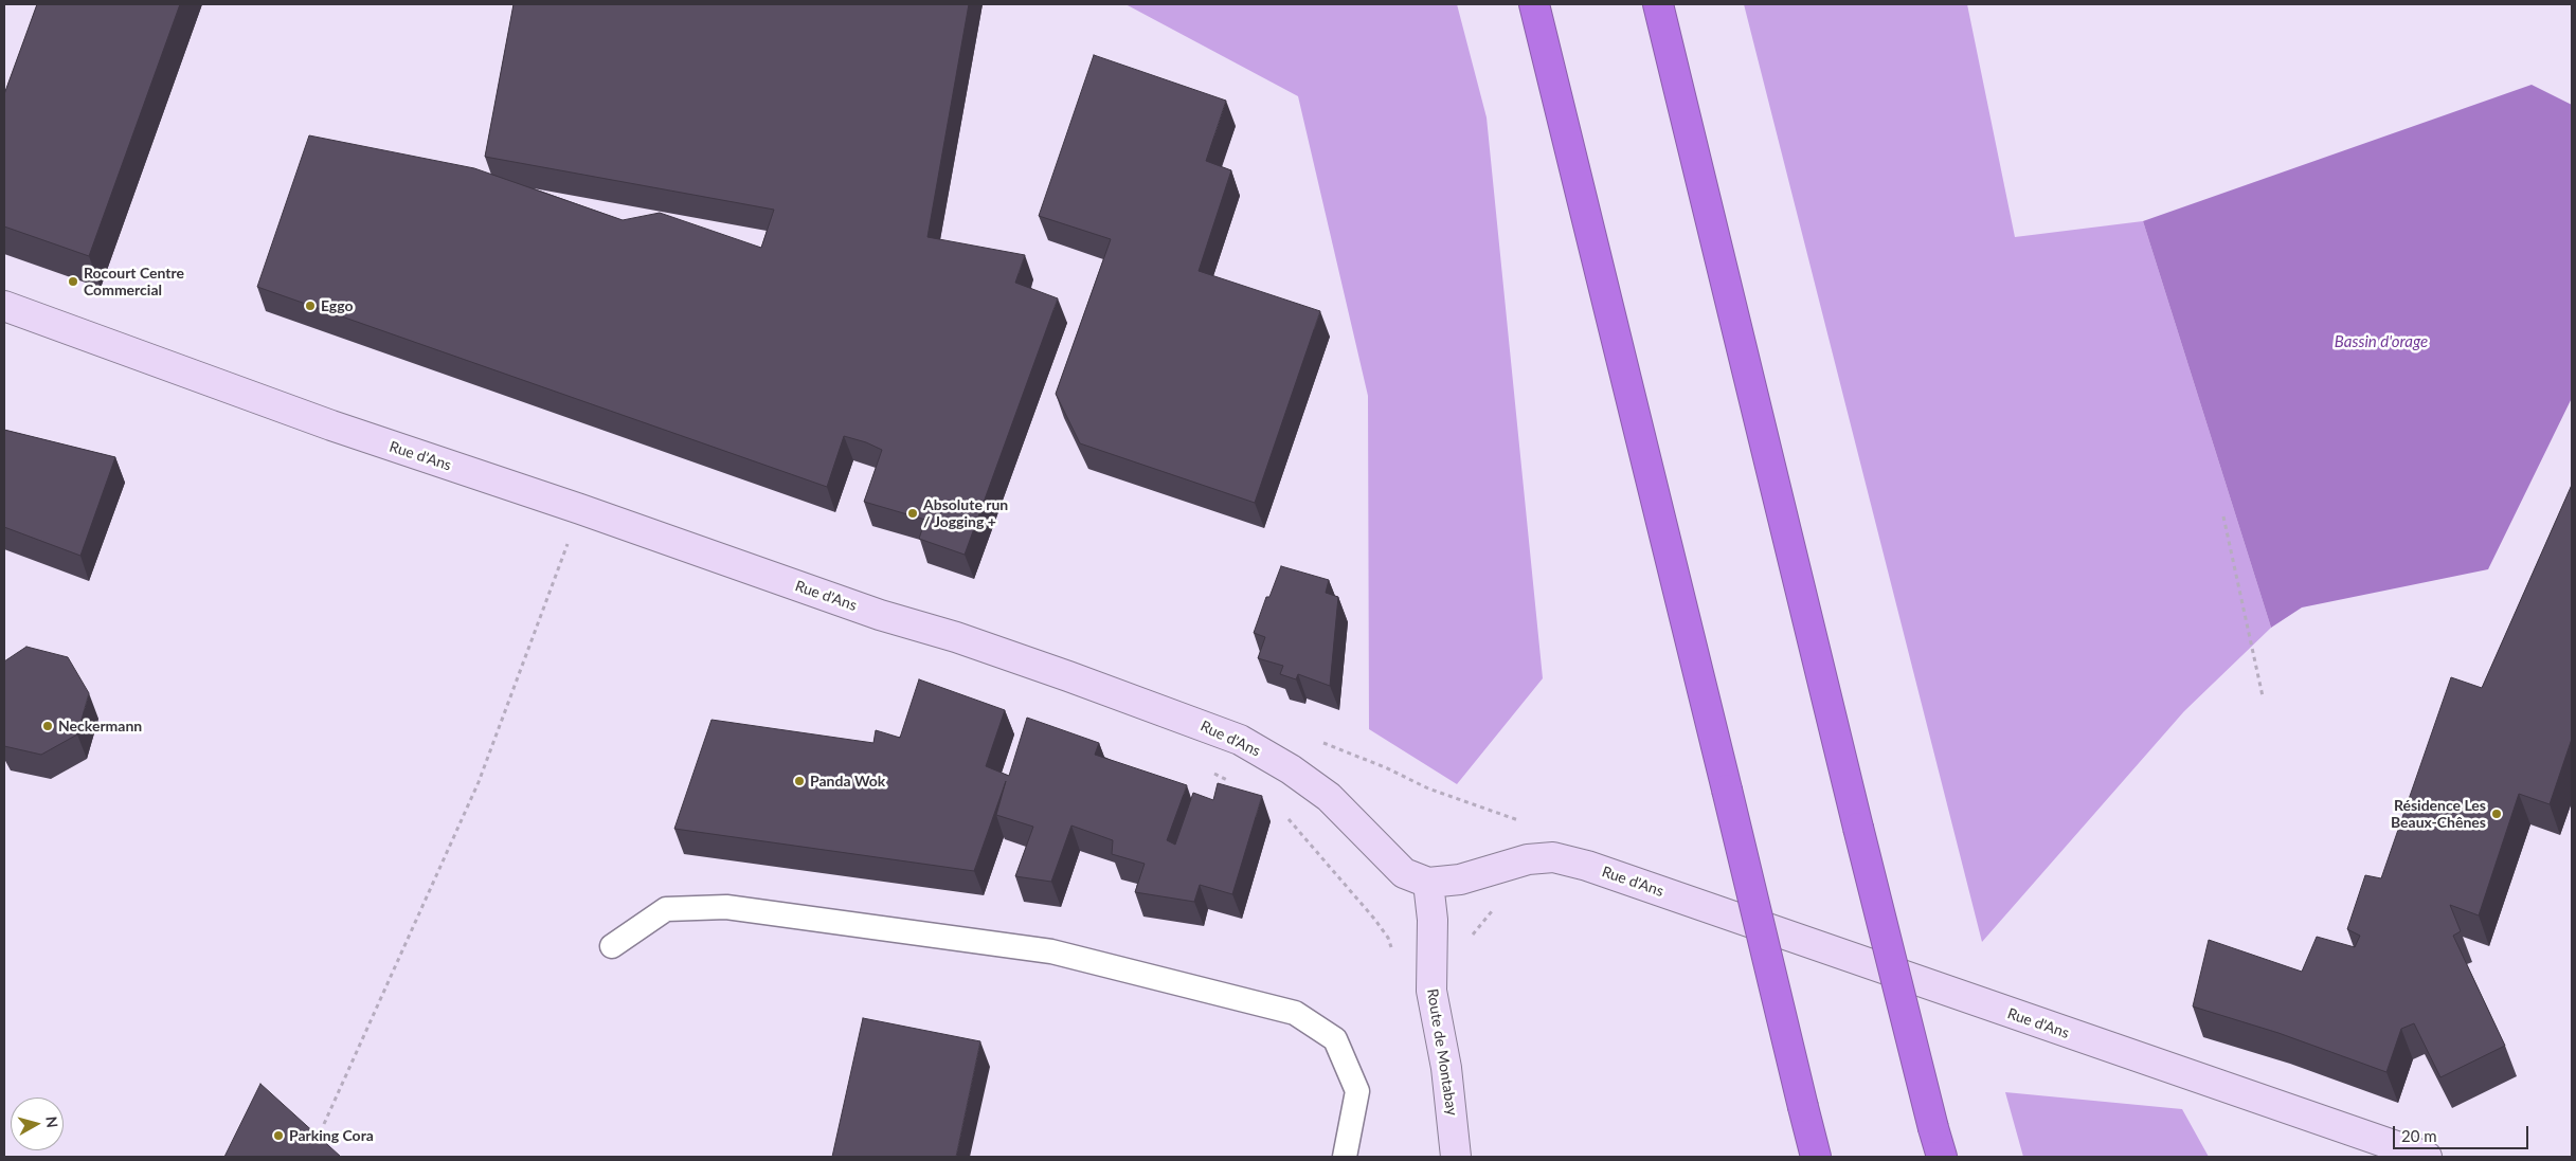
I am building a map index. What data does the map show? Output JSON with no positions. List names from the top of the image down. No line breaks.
{"streets":{"main road":["Rue d'Ans","Route de Montabay"]},"crossings":[["Rue d'Ans","Route de Montabay"]],"water":["Bassin d'orage"],"places":["Rocourt Centre Commercial","Eggo","Absolute run / Jogging +","Neckermann","Panda Wok","Résidence Les Beaux-Chênes","Parking Cora"],"scale_bar":"20 m","north":"right"}
